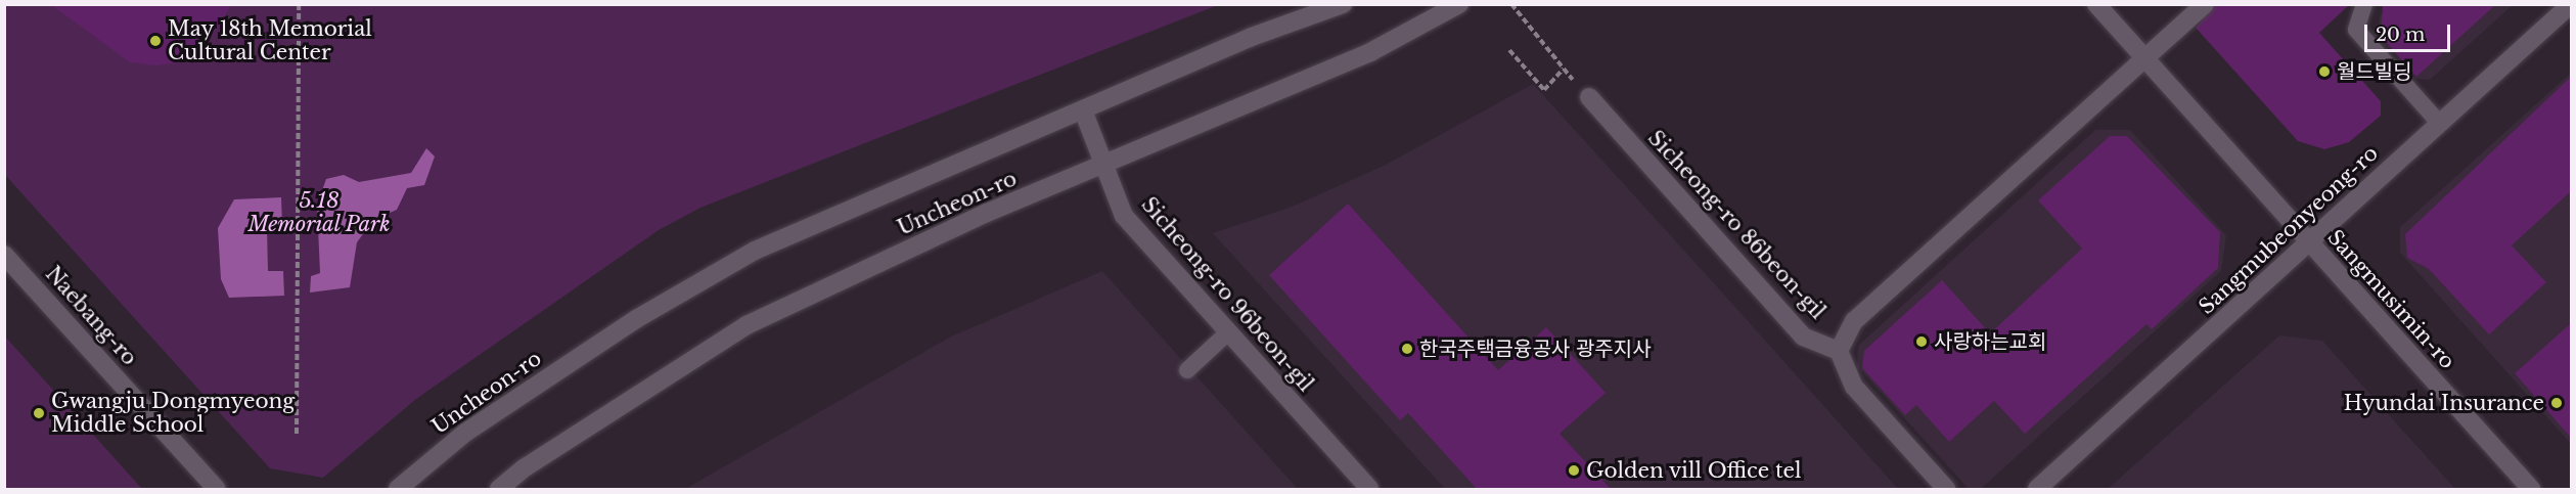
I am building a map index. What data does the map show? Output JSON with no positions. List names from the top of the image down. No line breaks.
{"streets":{"street":["Uncheon-ro","Sicheong-ro 86beon-gil","Sangmubeonyeong-ro","Sicheong-ro 96beon-gil","Sangmusimin-ro","Naebang-ro"]},"crossings":[["Uncheon-ro","Sicheong-ro 96beon-gil"],["Sangmubeonyeong-ro","Sangmusimin-ro"]],"parks":["5.18 Memorial Park"],"places":["May 18th Memorial Cultural Center","월드빌딩","사랑하는교회","한국주택금융공사 광주지사","Hyundai Insurance","Gwangju Dongmyeong Middle School","Golden vill Office tel"],"scale_bar":"20 m"}
